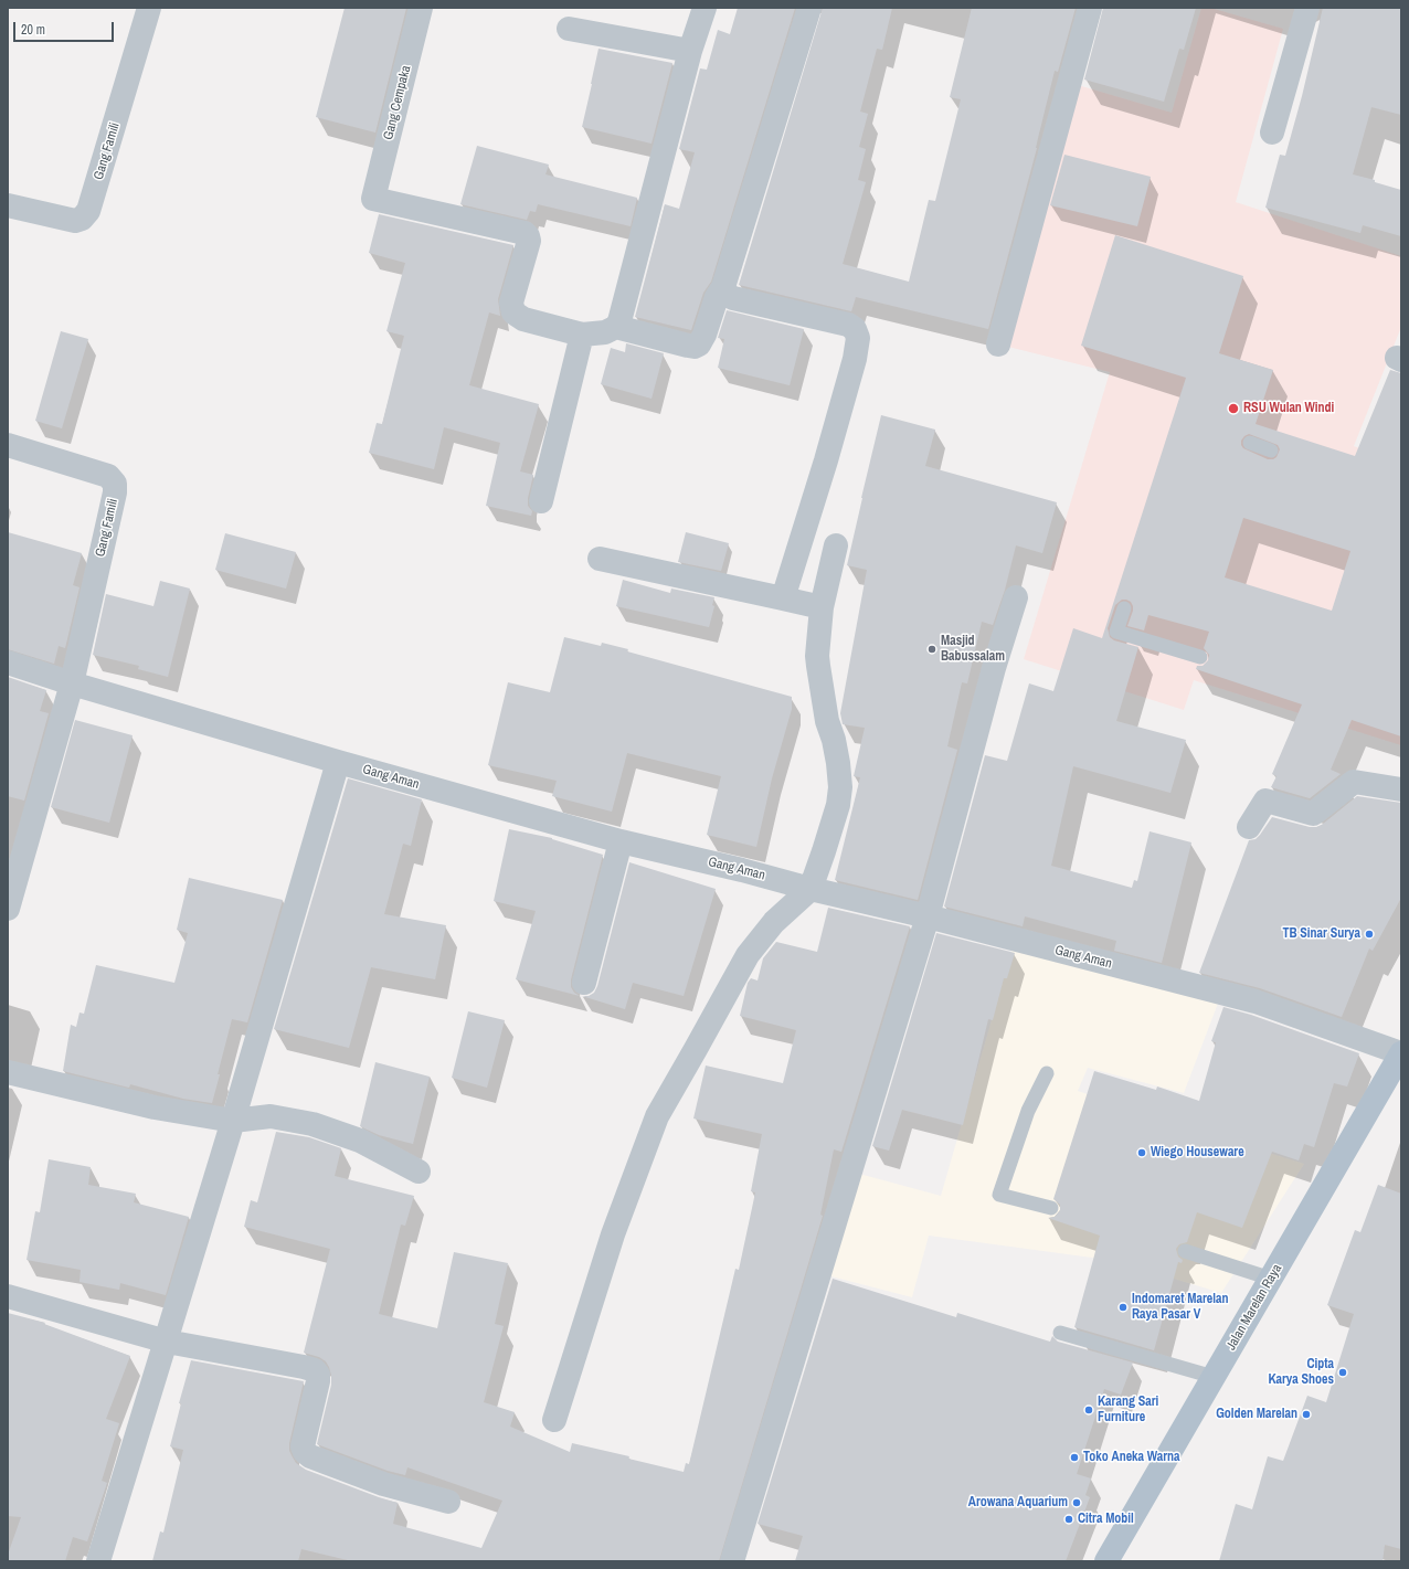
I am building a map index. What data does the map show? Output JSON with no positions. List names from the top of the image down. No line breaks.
{"streets":{"main road":["Jalan Marelan Raya"],"street":["Gang Cempaka","Gang Famili","Gang Aman"]},"crossings":[["Gang Famili","Gang Aman"],["Gang Aman","Jalan Marelan Raya"]],"places":["RSU Wulan Windi","Masjid Babussalam","TB Sinar Surya","Wiego Houseware","Indomaret Marelan Raya Pasar V","Cipta Karya Shoes","Karang Sari Furniture","Golden Marelan","Toko Aneka Warna","Arowana Aquarium","Citra Mobil"],"scale_bar":"20 m"}
